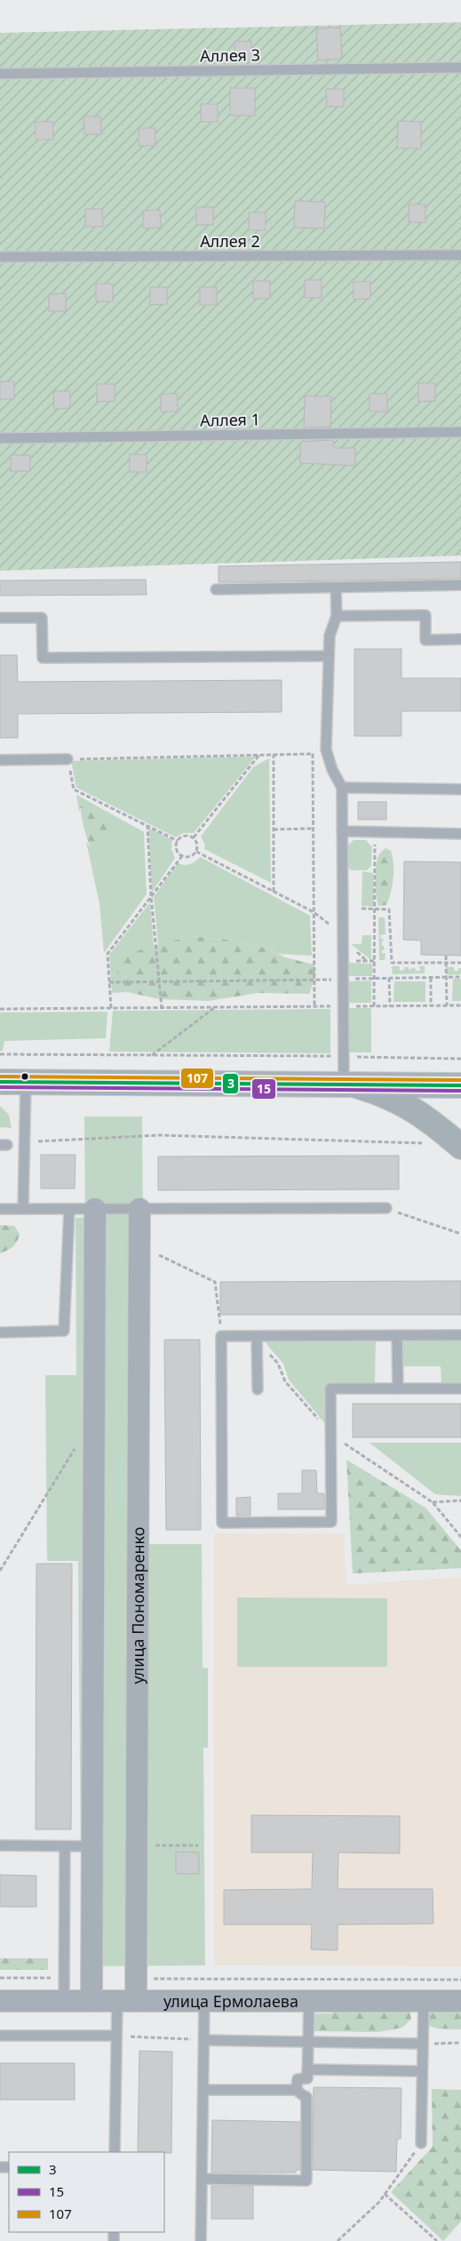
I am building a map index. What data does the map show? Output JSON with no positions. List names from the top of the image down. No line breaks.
{"streets":{"street":["улица Пономаренко","улица Ермолаева"],"lane":["Аллея 3","Аллея 2","Аллея 1"]},"crossings":[["улица Пономаренко","улица Ермолаева"]],"lines":["transit line 107","transit line 3","transit line 15"],"legend":["3","15","107"]}
